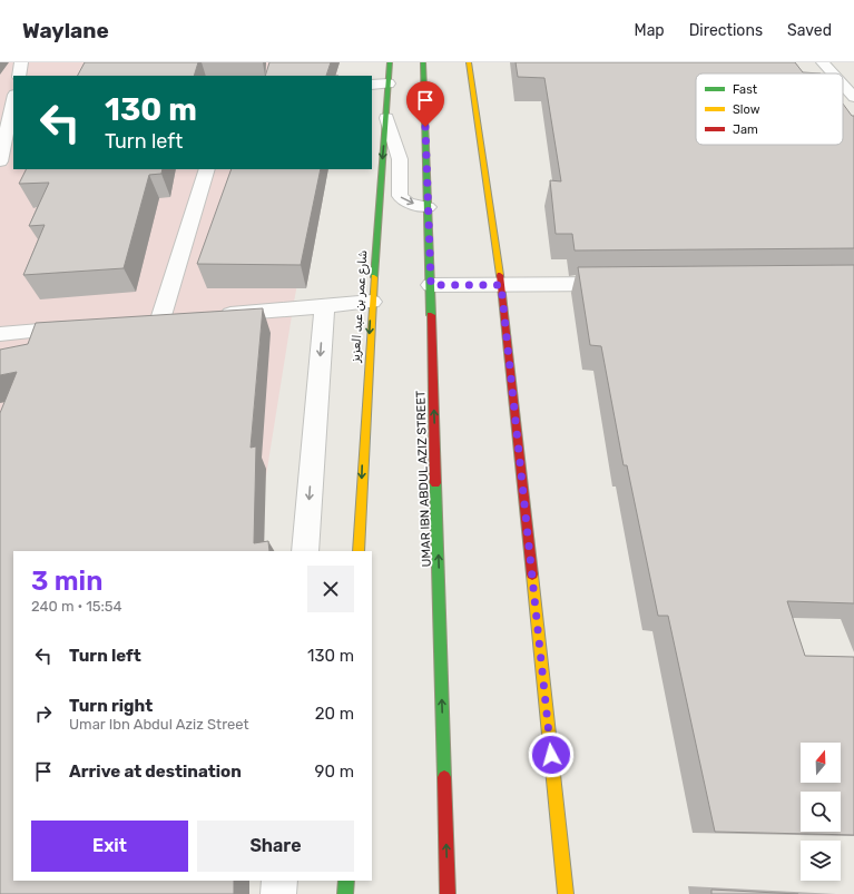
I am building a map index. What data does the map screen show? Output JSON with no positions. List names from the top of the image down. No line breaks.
{"streets":{"main road":["شارع عمر بن عبد العزيز","UMAR IBN ABDUL AZIZ STREET"]},"one_way":["شارع عمر بن عبد العزيز"],"legend":["Fast","Slow","Jam"],"north":"top","page":{"header":"Waylane","nav":["Map","Directions","Saved"],"turn":["130 m","Turn left"],"heading":["3 min","240 m · 15:54"],"list":[{"name":"Turn left","value":"130 m"},{"name":"Turn right","note":"Umar Ibn Abdul Aziz Street","value":"20 m"},{"name":"Arrive at destination","value":"90 m"}],"buttons":["Exit","Share"]}}
